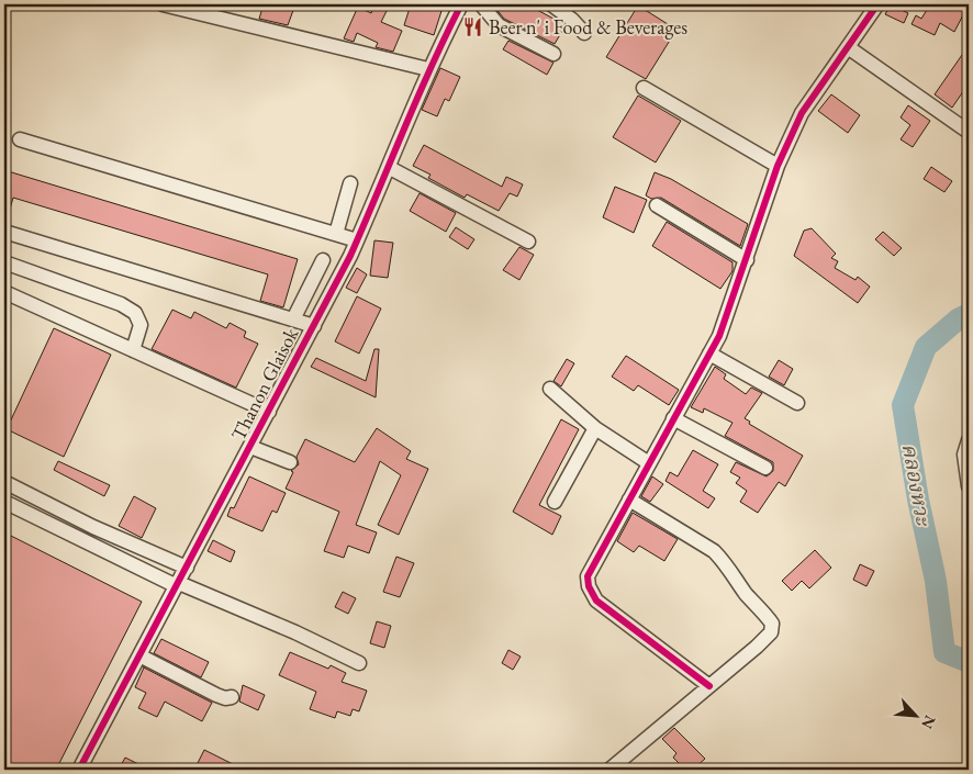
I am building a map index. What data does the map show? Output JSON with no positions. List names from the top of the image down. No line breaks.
{"streets":{"street":["Thanon Glaisok"]},"water":["คลองหวะ"],"places":{"restaurant":["Beer n' i Food & Beverages"]},"north":"bottom right"}
